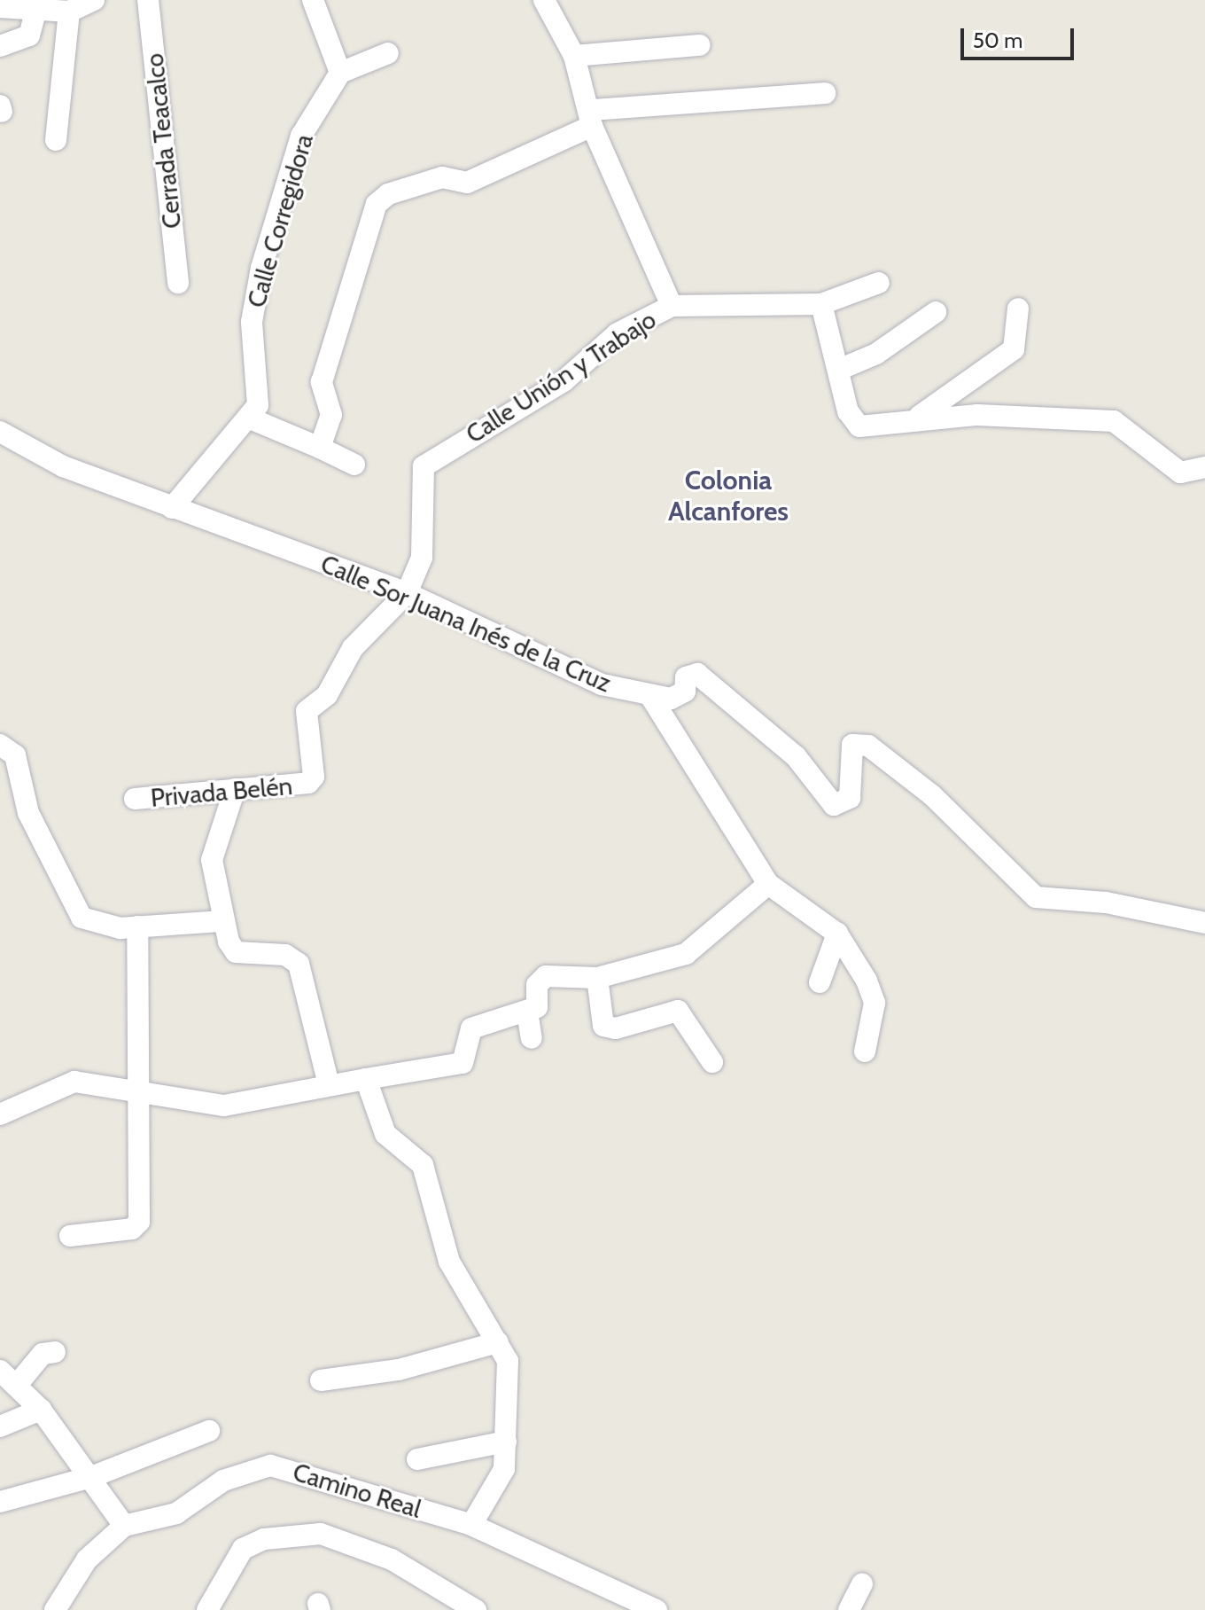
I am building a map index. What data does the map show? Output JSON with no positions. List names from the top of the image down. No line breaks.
{"streets":{"street":["Cerrada Teacalco","Calle Corregidora","Calle Unión y Trabajo","Calle Sor Juana Inés de la Cruz","Privada Belén","Camino Real"]},"crossings":[["Calle Corregidora","Calle Sor Juana Inés de la Cruz"],["Calle Unión y Trabajo","Calle Sor Juana Inés de la Cruz"],["Calle Unión y Trabajo","Privada Belén"],["Calle Sor Juana Inés de la Cruz","Privada Belén"]],"districts":["Colonia Alcanfores"],"scale_bar":"50 m"}
